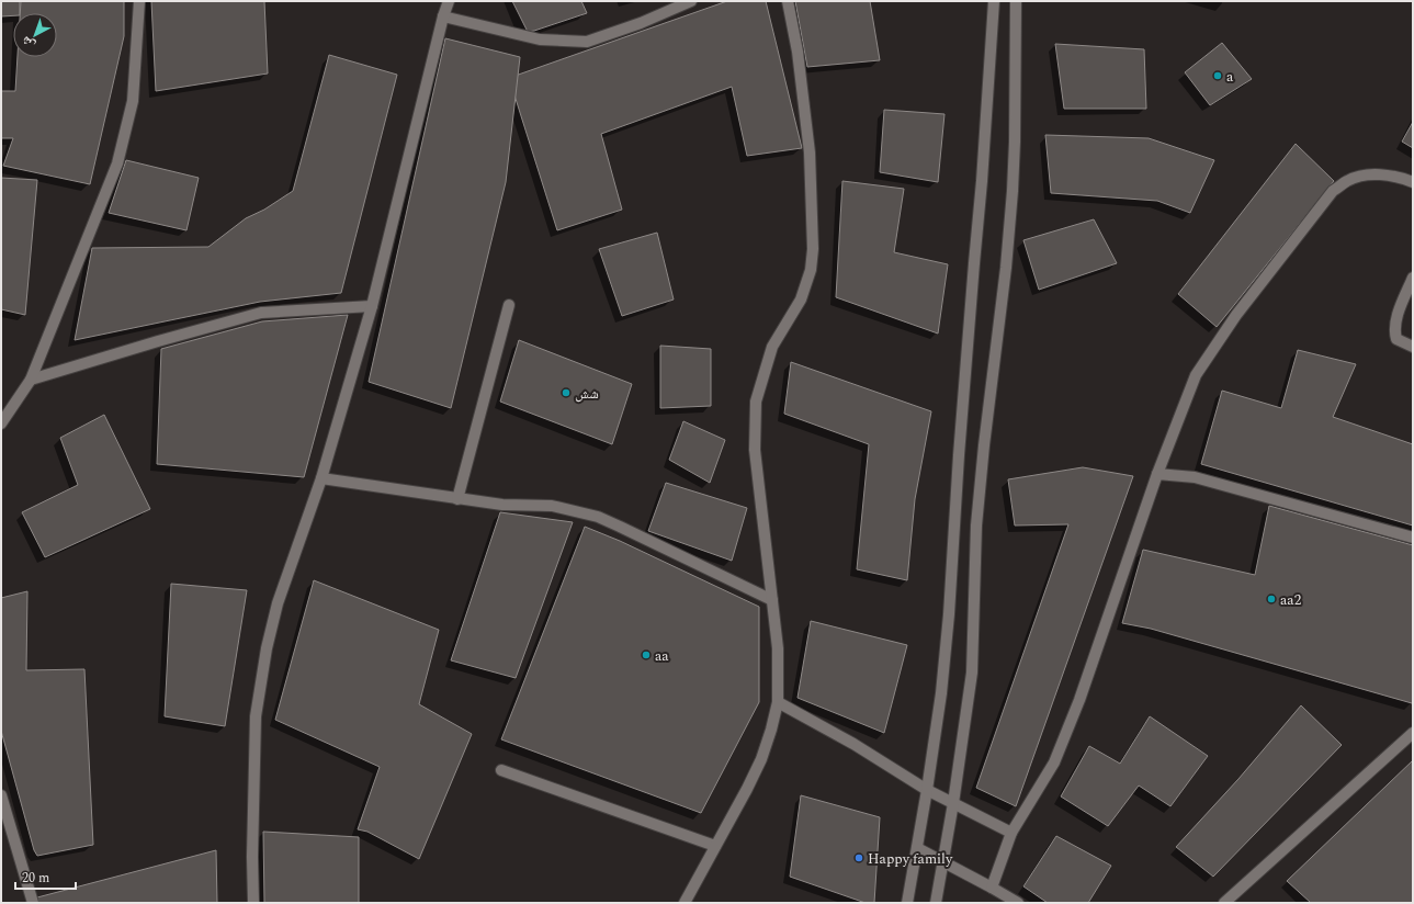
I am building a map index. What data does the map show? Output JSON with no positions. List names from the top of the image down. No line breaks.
{"places":["a","شش","aa2","aa","Happy family"],"scale_bar":"20 m","north":"bottom left"}
